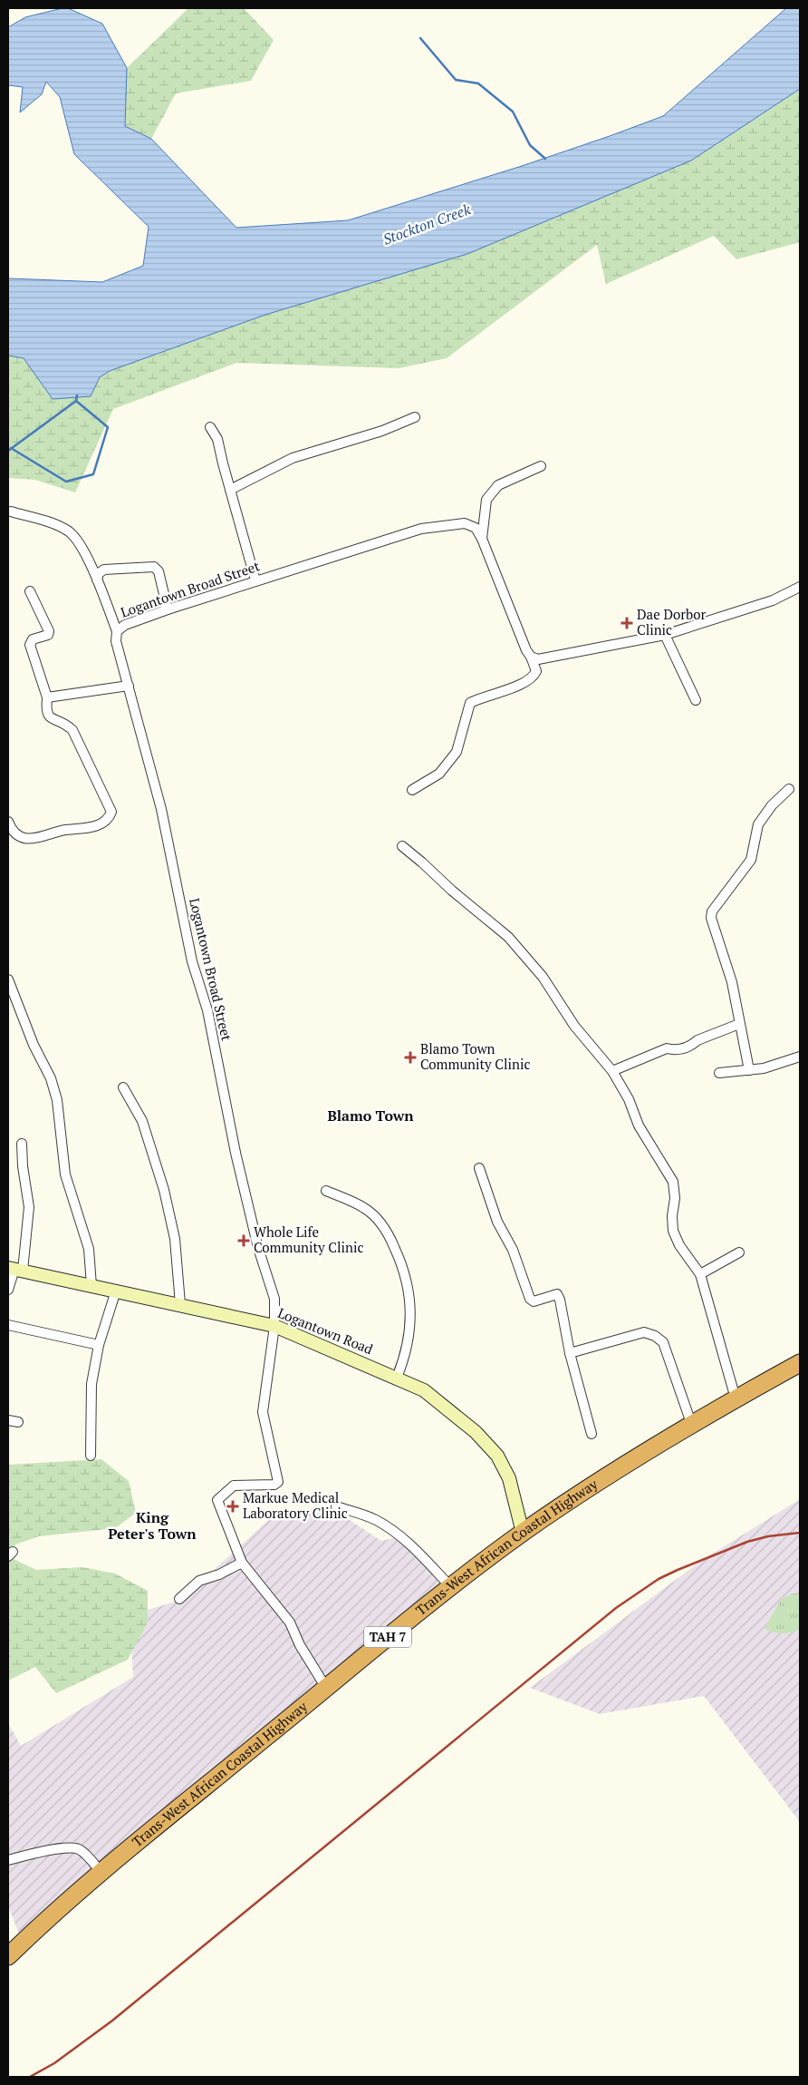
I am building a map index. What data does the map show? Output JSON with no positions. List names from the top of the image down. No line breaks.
{"streets":{"highway":["Trans-West African Coastal Highway","TAH 7"],"street":["Logantown Broad Street","Logantown Road"]},"crossings":[["Logantown Broad Street","Logantown Road"],["Logantown Road","Trans-West African Coastal Highway"]],"districts":["Blamo Town","King Peter's Town"],"water":["Stockton Creek"],"places":{"health":["Dae Dorbor Clinic","Blamo Town Community Clinic","Whole Life Community Clinic","Markue Medical Laboratory Clinic"]}}
